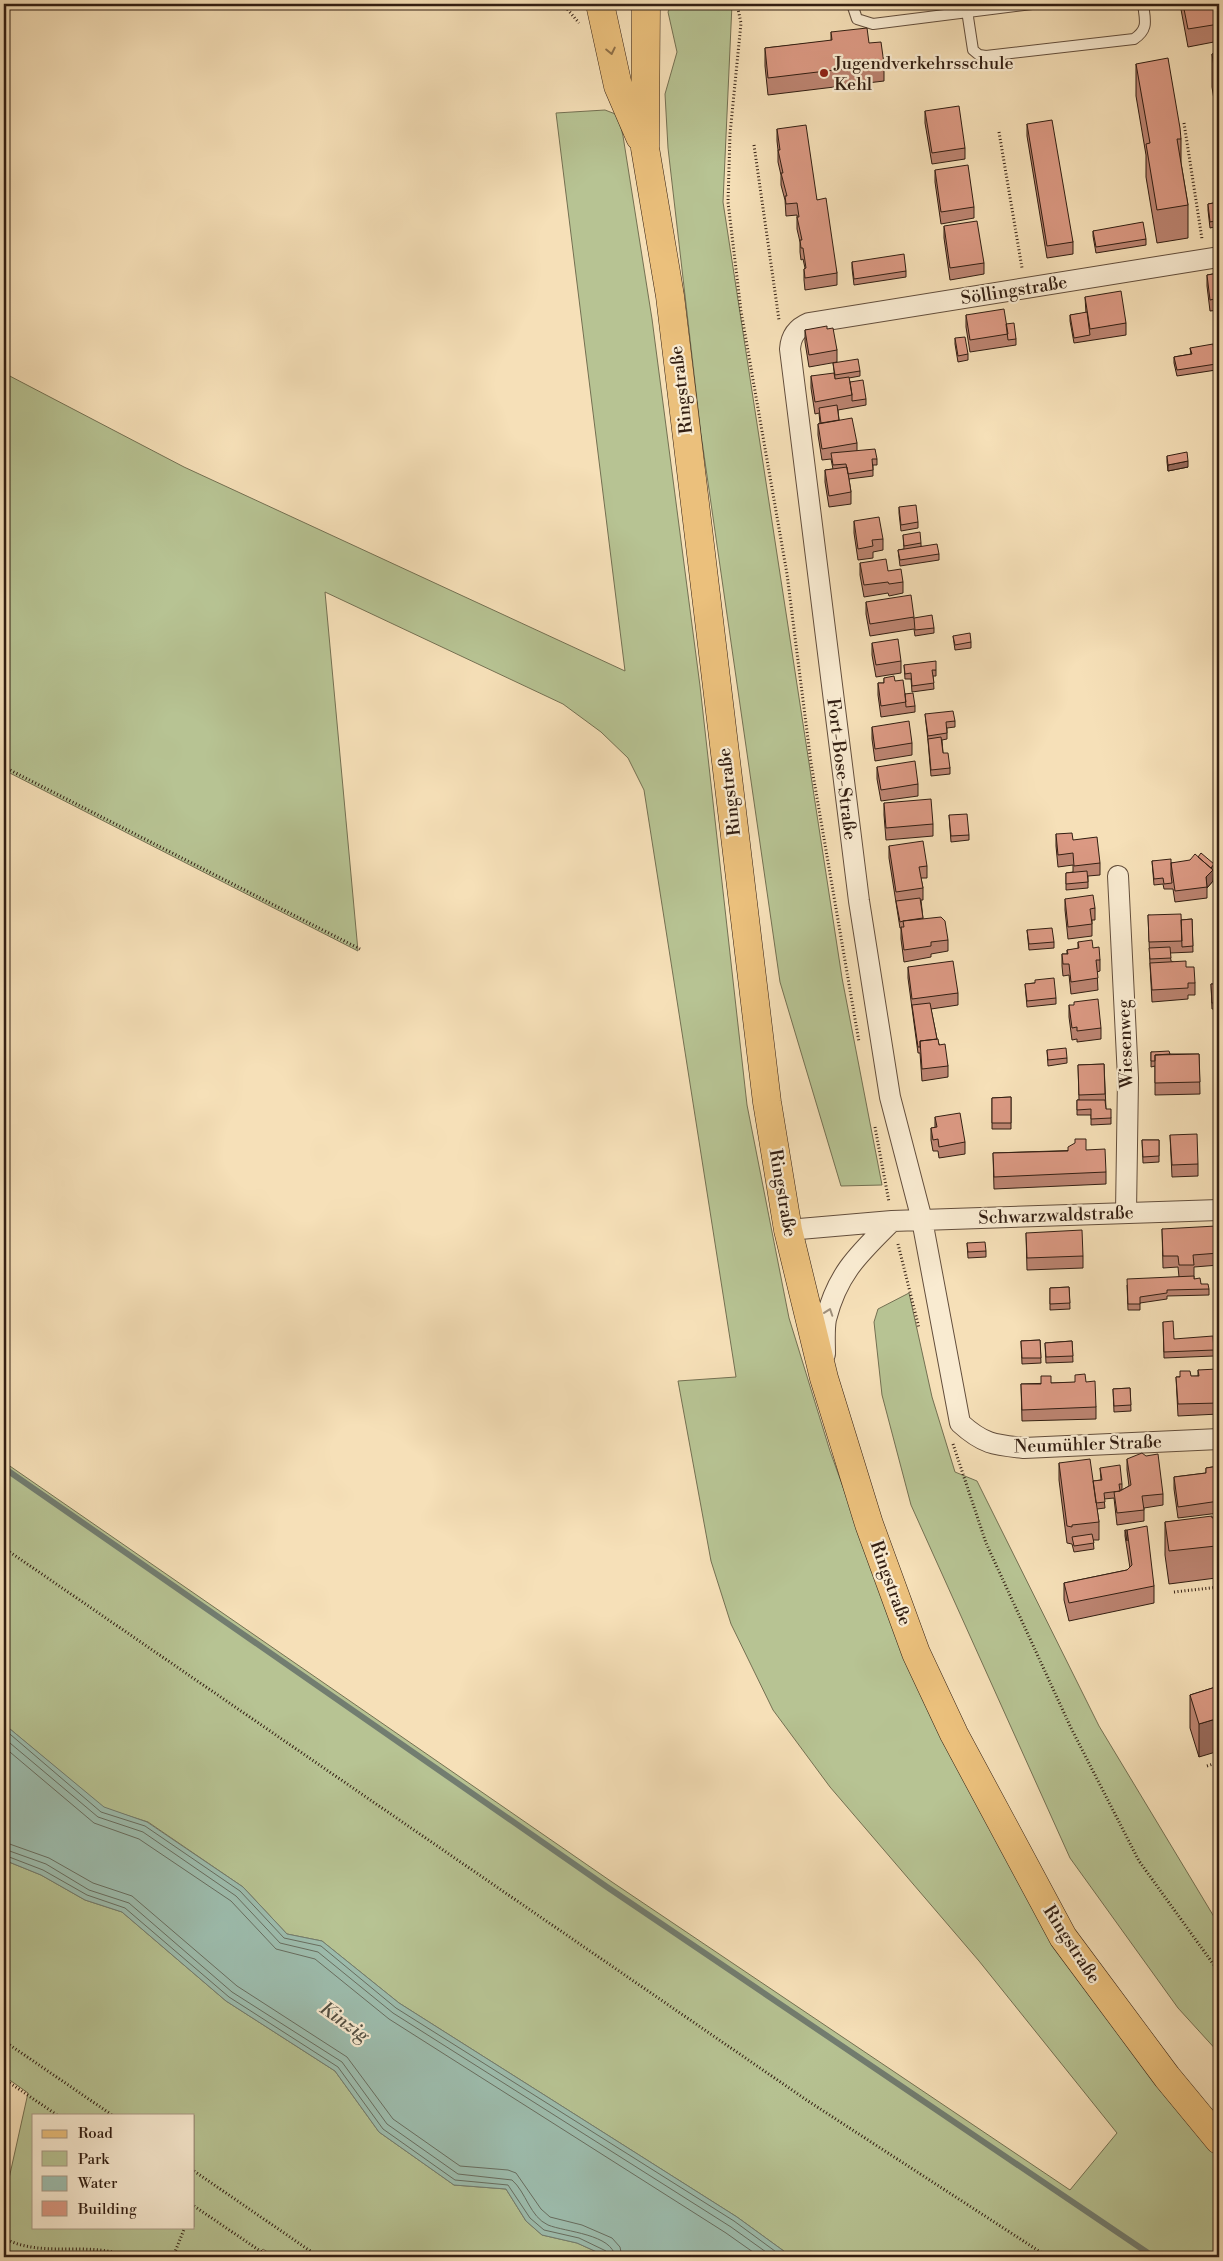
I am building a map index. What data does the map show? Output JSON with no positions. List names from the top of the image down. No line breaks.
{"streets":{"main road":["Ringstraße"],"street":["Söllingstraße","Fort-Bose-Straße","Wiesenweg","Schwarzwaldstraße","Neumühler Straße"]},"crossings":[["Söllingstraße","Fort-Bose-Straße"],["Ringstraße","Schwarzwaldstraße"],["Fort-Bose-Straße","Schwarzwaldstraße"],["Fort-Bose-Straße","Neumühler Straße"],["Wiesenweg","Schwarzwaldstraße"],["Schwarzwaldstraße","Neumühler Straße"]],"water":["Kinzig"],"places":["Jugendverkehrsschule Kehl"],"legend":["Road","Park","Water","Building"]}
